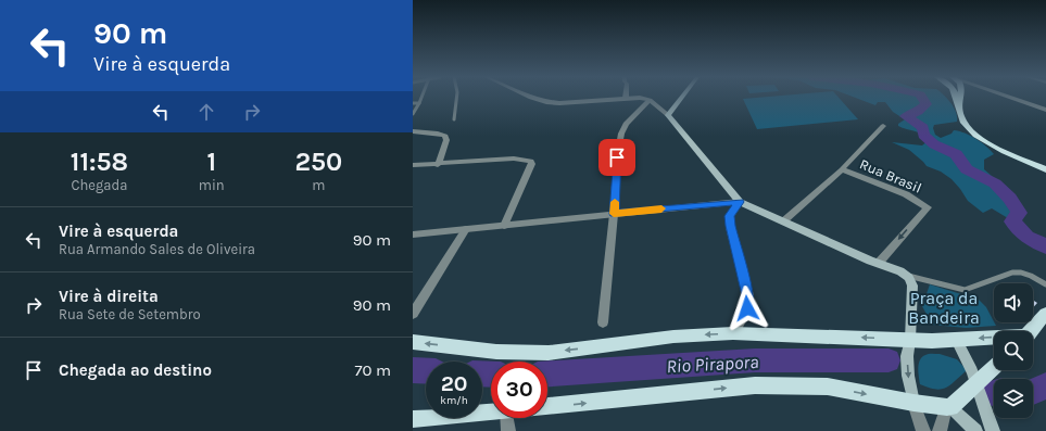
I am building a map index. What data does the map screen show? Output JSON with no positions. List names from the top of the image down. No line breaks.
{"streets":{"street":["Rua Brasil"]},"water":["Rio Pirapora"],"parks":["Praça da Bandeira"],"page":{"turn":["90 m","Vire à esquerda"],"eta":["11:58","Chegada","1","min","250","m"],"list":[{"name":"Vire à esquerda","note":"Rua Armando Sales de Oliveira","value":"90 m"},{"name":"Vire à direita","note":"Rua Sete de Setembro","value":"90 m"},{"name":"Chegada ao destino","value":"70 m"}],"speed":"20 km/h","limit":"30"}}
